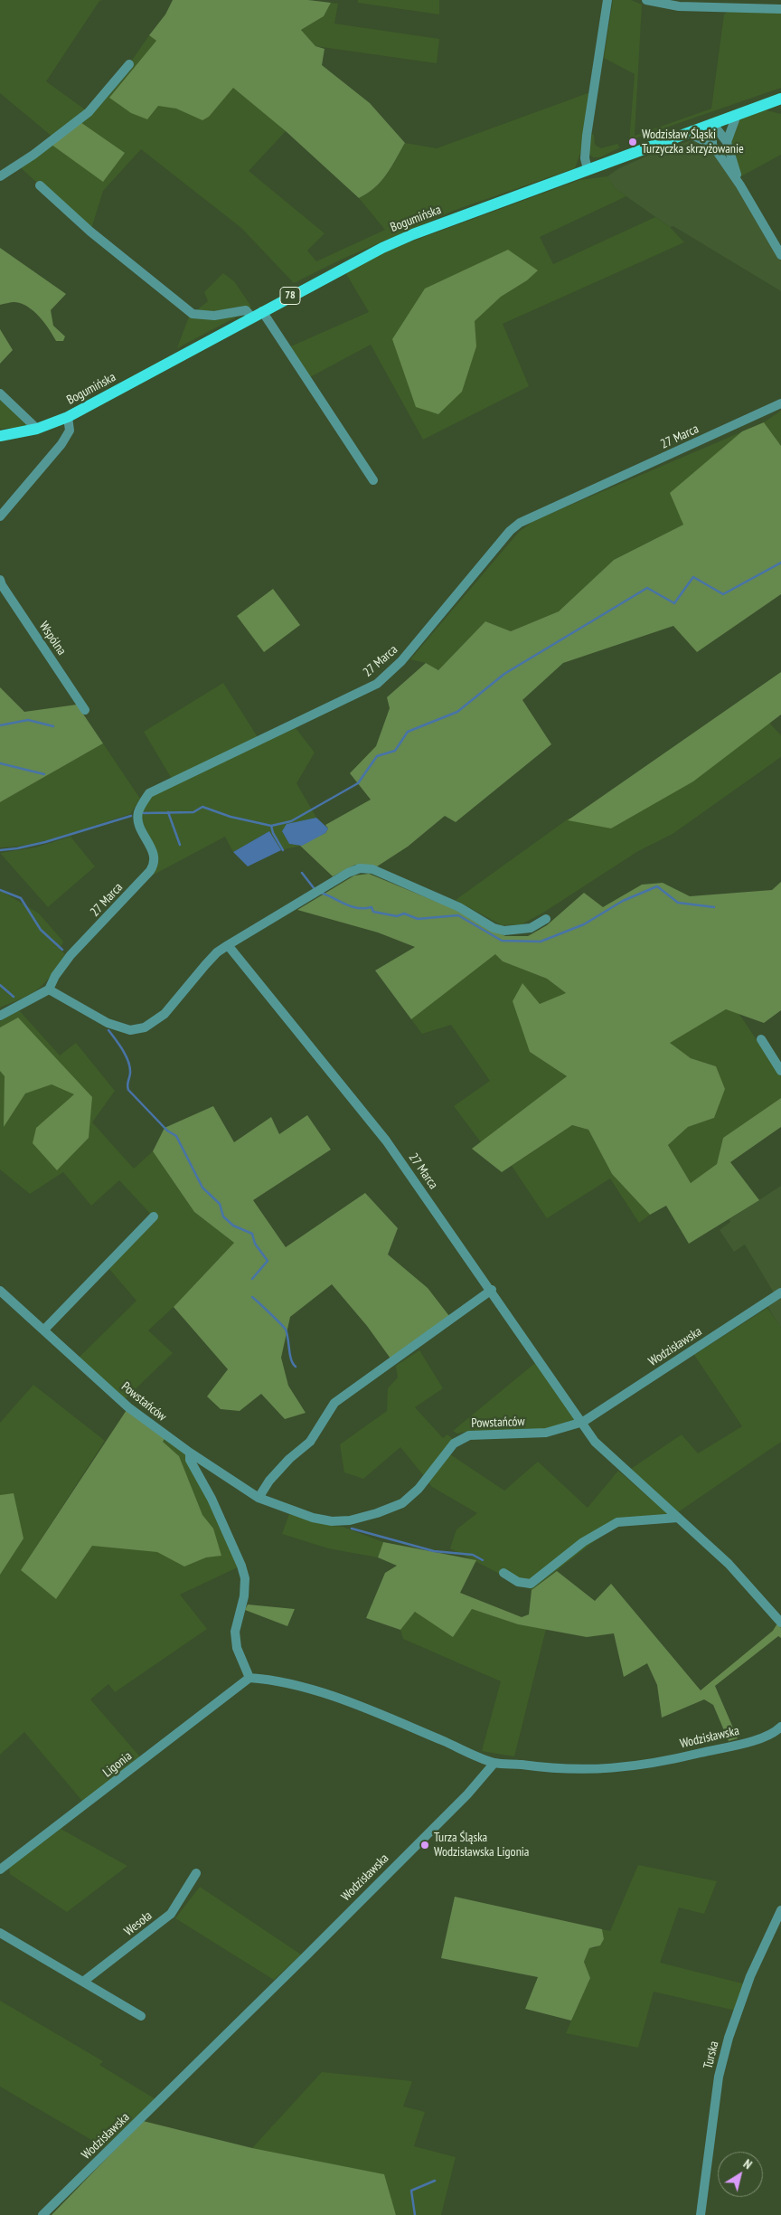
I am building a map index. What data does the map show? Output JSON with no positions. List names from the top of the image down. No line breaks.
{"streets":{"main road":["Bogumińska","78"],"street":["27 Marca","Wspólna","Wodzisławska","Powstańców","Ligonia","Wesoła","Turska"]},"crossings":[["27 Marca","Wodzisławska"],["27 Marca","Powstańców"],["Wodzisławska","Powstańców"]],"places":["Wodzisław Śląski Turzyczka skrzyżowanie","Turza Śląska Wodzisławska Ligonia"],"north":"top right"}
